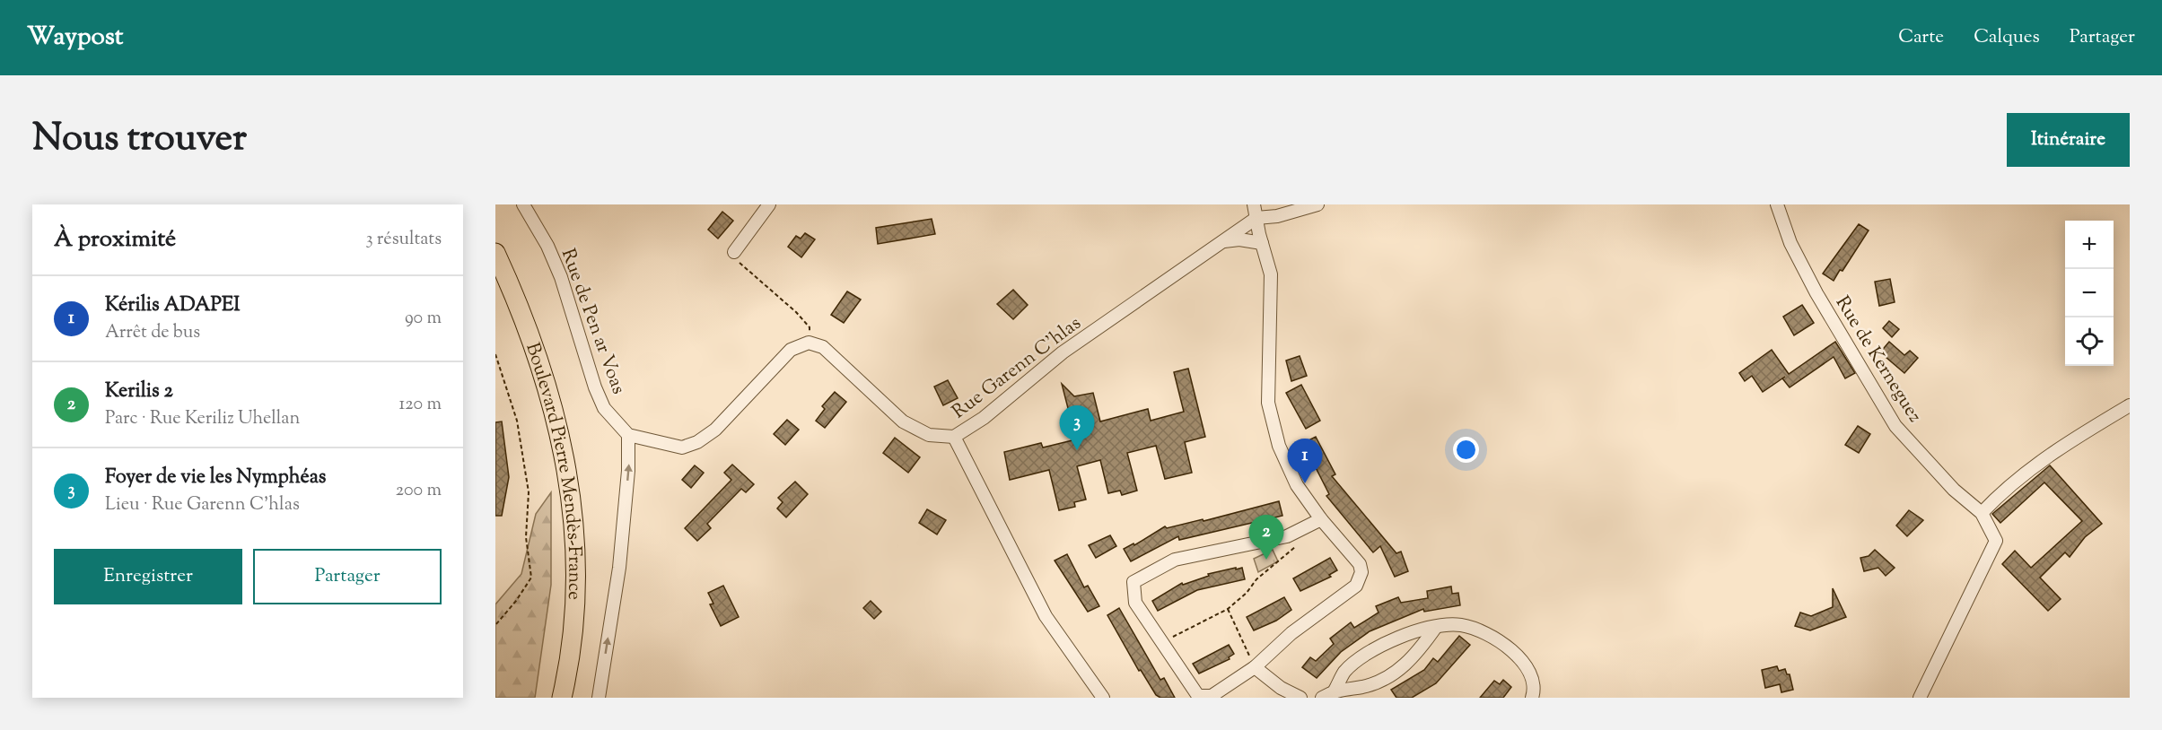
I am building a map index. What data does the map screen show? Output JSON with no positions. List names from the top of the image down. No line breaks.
{"streets":{"main road":["Boulevard Pierre Mendès-France"],"street":["Rue de Pen ar Voas","Rue de Kerneguez","Rue Garenn C'hlas"]},"page":{"header":"Waypost","nav":["Carte","Calques","Partager"],"title":"Nous trouver","buttons":["Itinéraire",["Enregistrer","Partager"]],"heading":["À proximité","3 résultats"],"map_buttons":["+","−"],"list":[{"mark":"1","name":"Kérilis ADAPEI","note":"Arrêt de bus","value":"90 m"},{"mark":"2","name":"Kerilis 2","note":"Parc · Rue Keriliz Uhellan","value":"120 m"},{"mark":"3","name":"Foyer de vie les Nymphéas","note":"Lieu · Rue Garenn C'hlas","value":"200 m"}],"pins":["3","1","2"]}}
